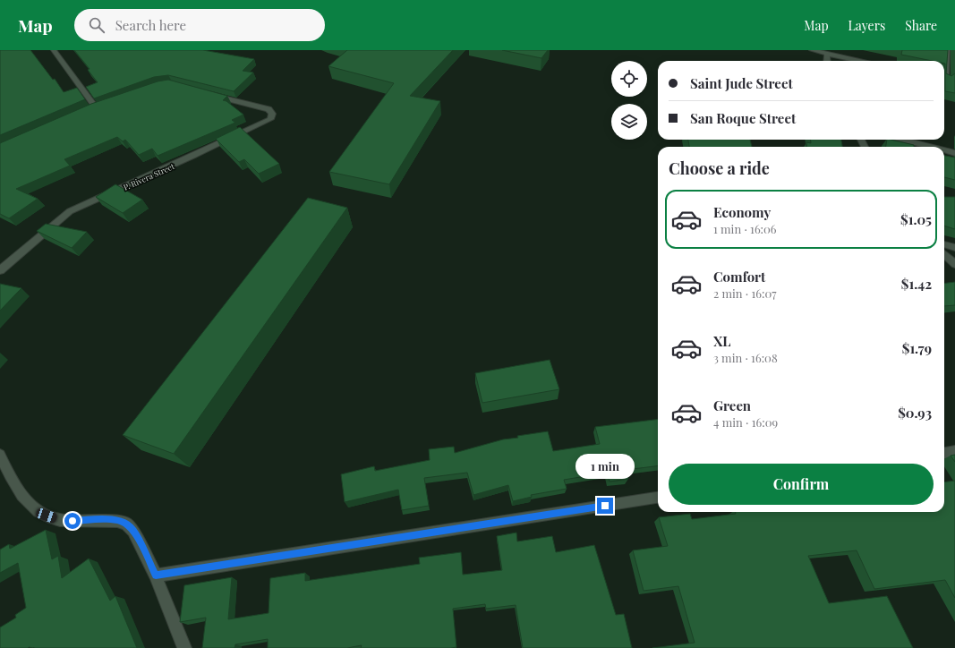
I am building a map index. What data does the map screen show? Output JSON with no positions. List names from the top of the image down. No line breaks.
{"streets":{"street":["P. Rivera Street"]},"page":{"header":"Map","search":"Search here","nav":["Map","Layers","Share"],"banner":["Saint Jude Street","San Roque Street"],"heading":"Choose a ride","list":[{"name":"Economy","note":"1 min · 16:06","value":"$1.05"},{"name":"Comfort","note":"2 min · 16:07","value":"$1.42"},{"name":"XL","note":"3 min · 16:08","value":"$1.79"},{"name":"Green","note":"4 min · 16:09","value":"$0.93"}],"bubble":"1 min","buttons":"Confirm"}}
